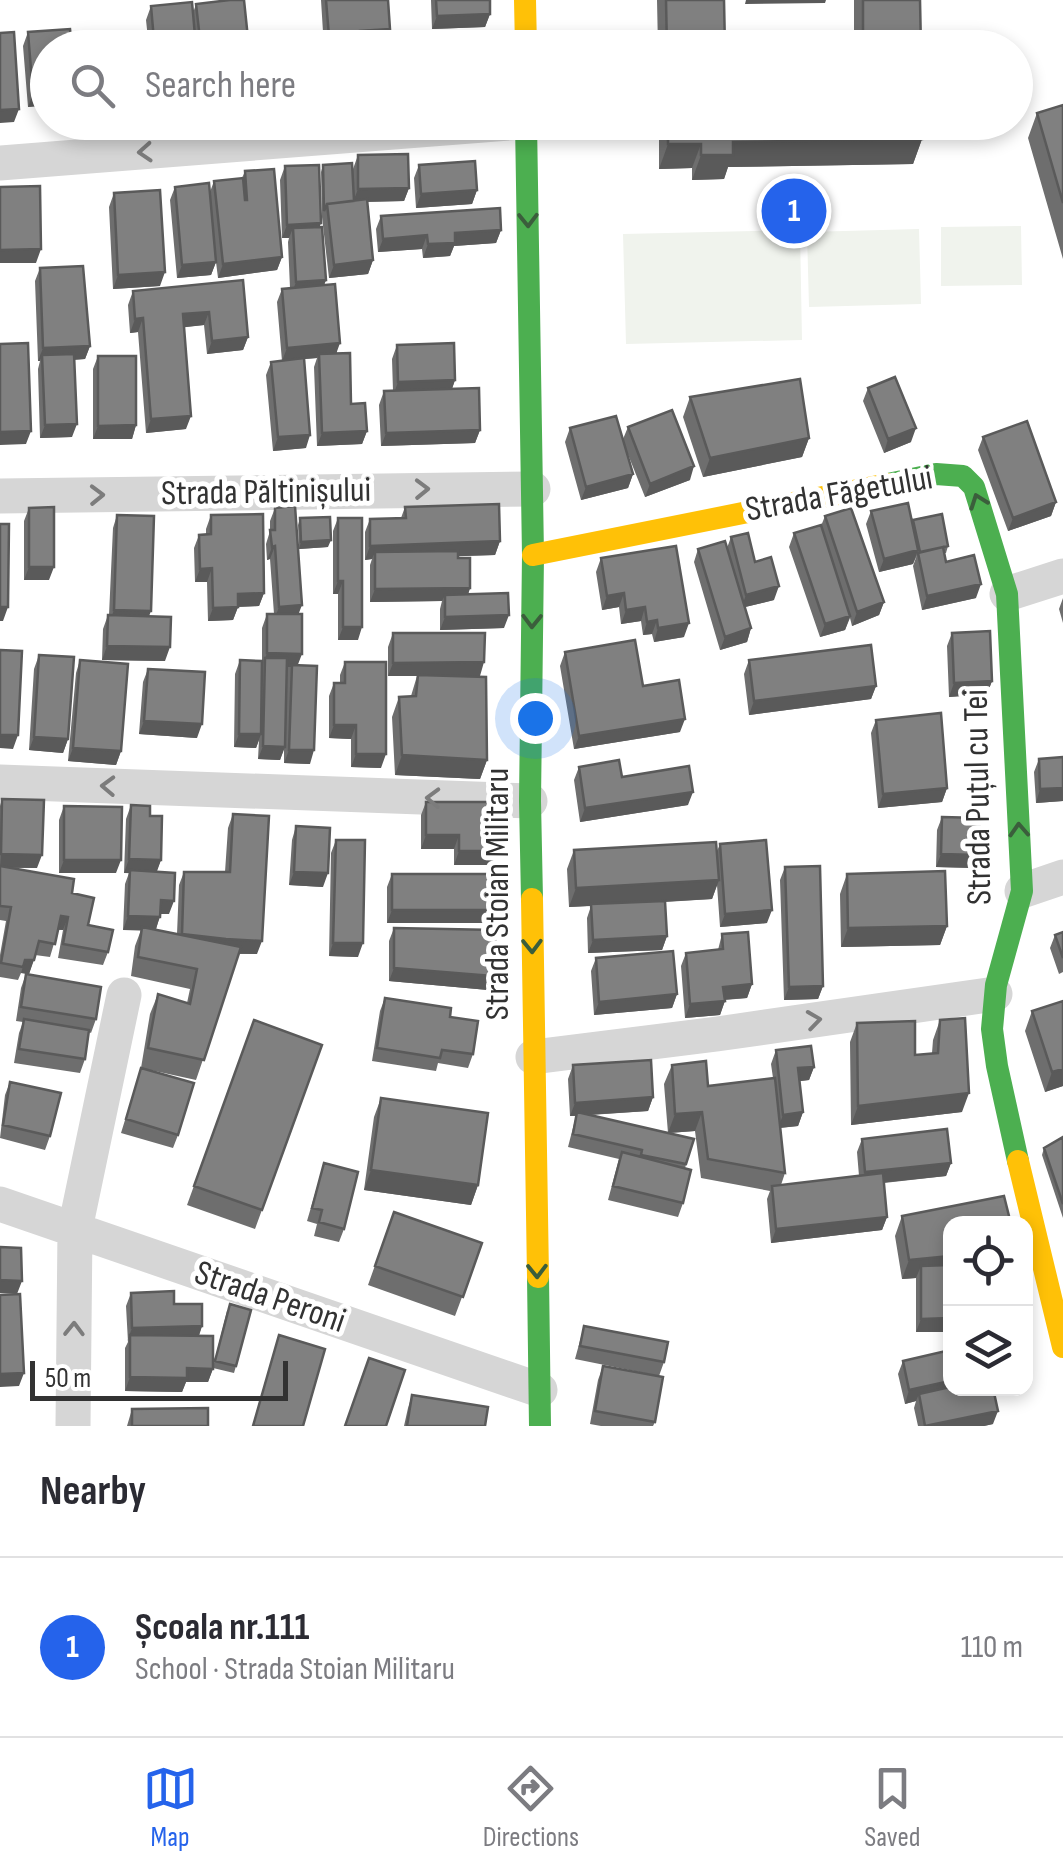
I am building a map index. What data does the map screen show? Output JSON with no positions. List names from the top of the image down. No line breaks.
{"streets":{"street":["Strada Păltinișului","Strada Făgetului","Strada Puțul cu Tei","Strada Stoian Militaru","Strada Peroni"]},"crossings":[["Strada Păltinișului","Strada Stoian Militaru"],["Strada Făgetului","Strada Puțul cu Tei"],["Strada Făgetului","Strada Stoian Militaru"],["Strada Stoian Militaru","Strada Peroni"]],"one_way":["Strada Făgetului","Strada Puțul cu Tei","Strada Stoian Militaru"],"scale_bar":"50 m","page":{"search":"Search here","pins":"1","scale":"50 m","heading":"Nearby","list":[{"mark":"1","name":"Școala nr.111","note":"School · Strada Stoian Militaru","value":"110 m"}],"nav":["Map","Directions","Saved"]}}
